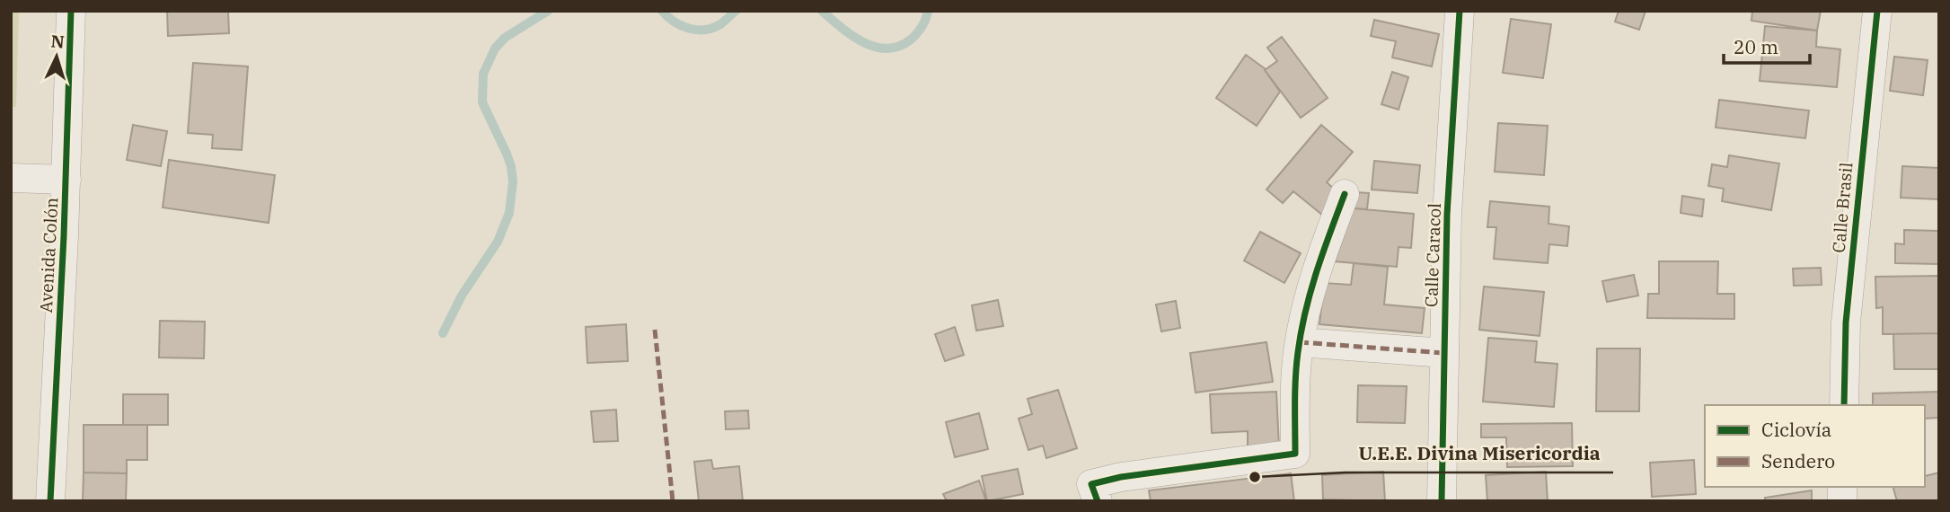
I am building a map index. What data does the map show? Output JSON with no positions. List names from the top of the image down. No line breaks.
{"streets":{"street":["Calle Brasil","Avenida Colón","Calle Caracol"]},"places":["U.E.E. Divina Misericordia"],"legend":["Ciclovía","Sendero"],"scale_bar":"20 m","north":"top"}
